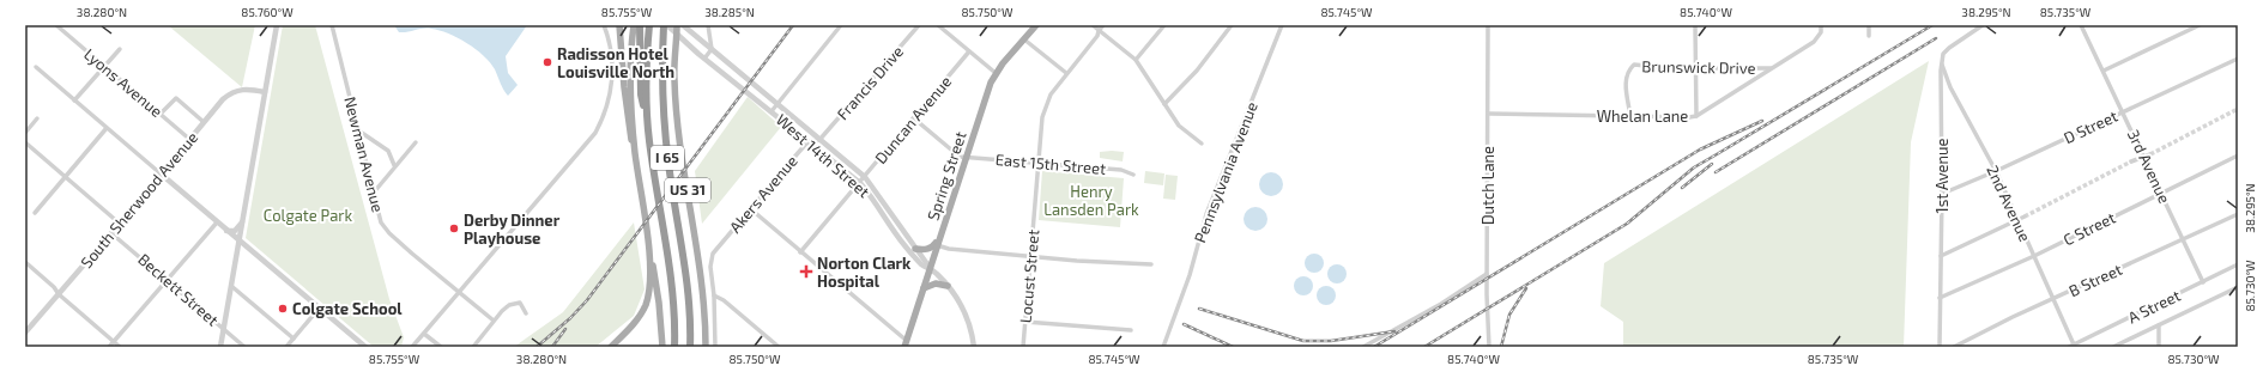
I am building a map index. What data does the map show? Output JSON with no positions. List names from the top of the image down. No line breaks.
{"streets":{"highway":["I 65"],"main road":["Spring Street","US 31"],"street":["Brunswick Drive","Lyons Avenue","Francis Drive","Whelan Lane","Duncan Avenue","D Street","Newman Avenue","West 14th Street","East 15th Street","3rd Avenue","Pennsylvania Avenue","1st Avenue","Dutch Lane","Akers Avenue","South Sherwood Avenue","2nd Avenue","C Street","Locust Street","B Street","Beckett Street","A Street"]},"crossings":[["Brunswick Drive","Whelan Lane"],["Lyons Avenue","South Sherwood Avenue"],["Francis Drive","West 14th Street"],["Francis Drive","Akers Avenue"],["Whelan Lane","Dutch Lane"],["Duncan Avenue","West 14th Street"],["D Street","3rd Avenue"],["D Street","1st Avenue"],["D Street","2nd Avenue"],["West 14th Street","I 65"],["West 14th Street","Spring Street"],["West 14th Street","US 31"],["West 14th Street","Akers Avenue"],["East 15th Street","Spring Street"],["East 15th Street","Locust Street"],["3rd Avenue","C Street"],["3rd Avenue","B Street"],["3rd Avenue","A Street"],["1st Avenue","2nd Avenue"],["1st Avenue","C Street"],["South Sherwood Avenue","Beckett Street"],["2nd Avenue","C Street"],["2nd Avenue","B Street"],["2nd Avenue","A Street"]],"parks":["Henry Lansden Park","Colgate Park"],"places":{"other":["Radisson Hotel Louisville North","Derby Dinner Playhouse","Colgate School"],"health":["Norton Clark Hospital"]},"coordinates":["38.280°N","85.760°W","85.755°W","38.285°N","85.750°W","85.745°W","85.740°W","38.295°N","85.735°W","85.730°W"]}
